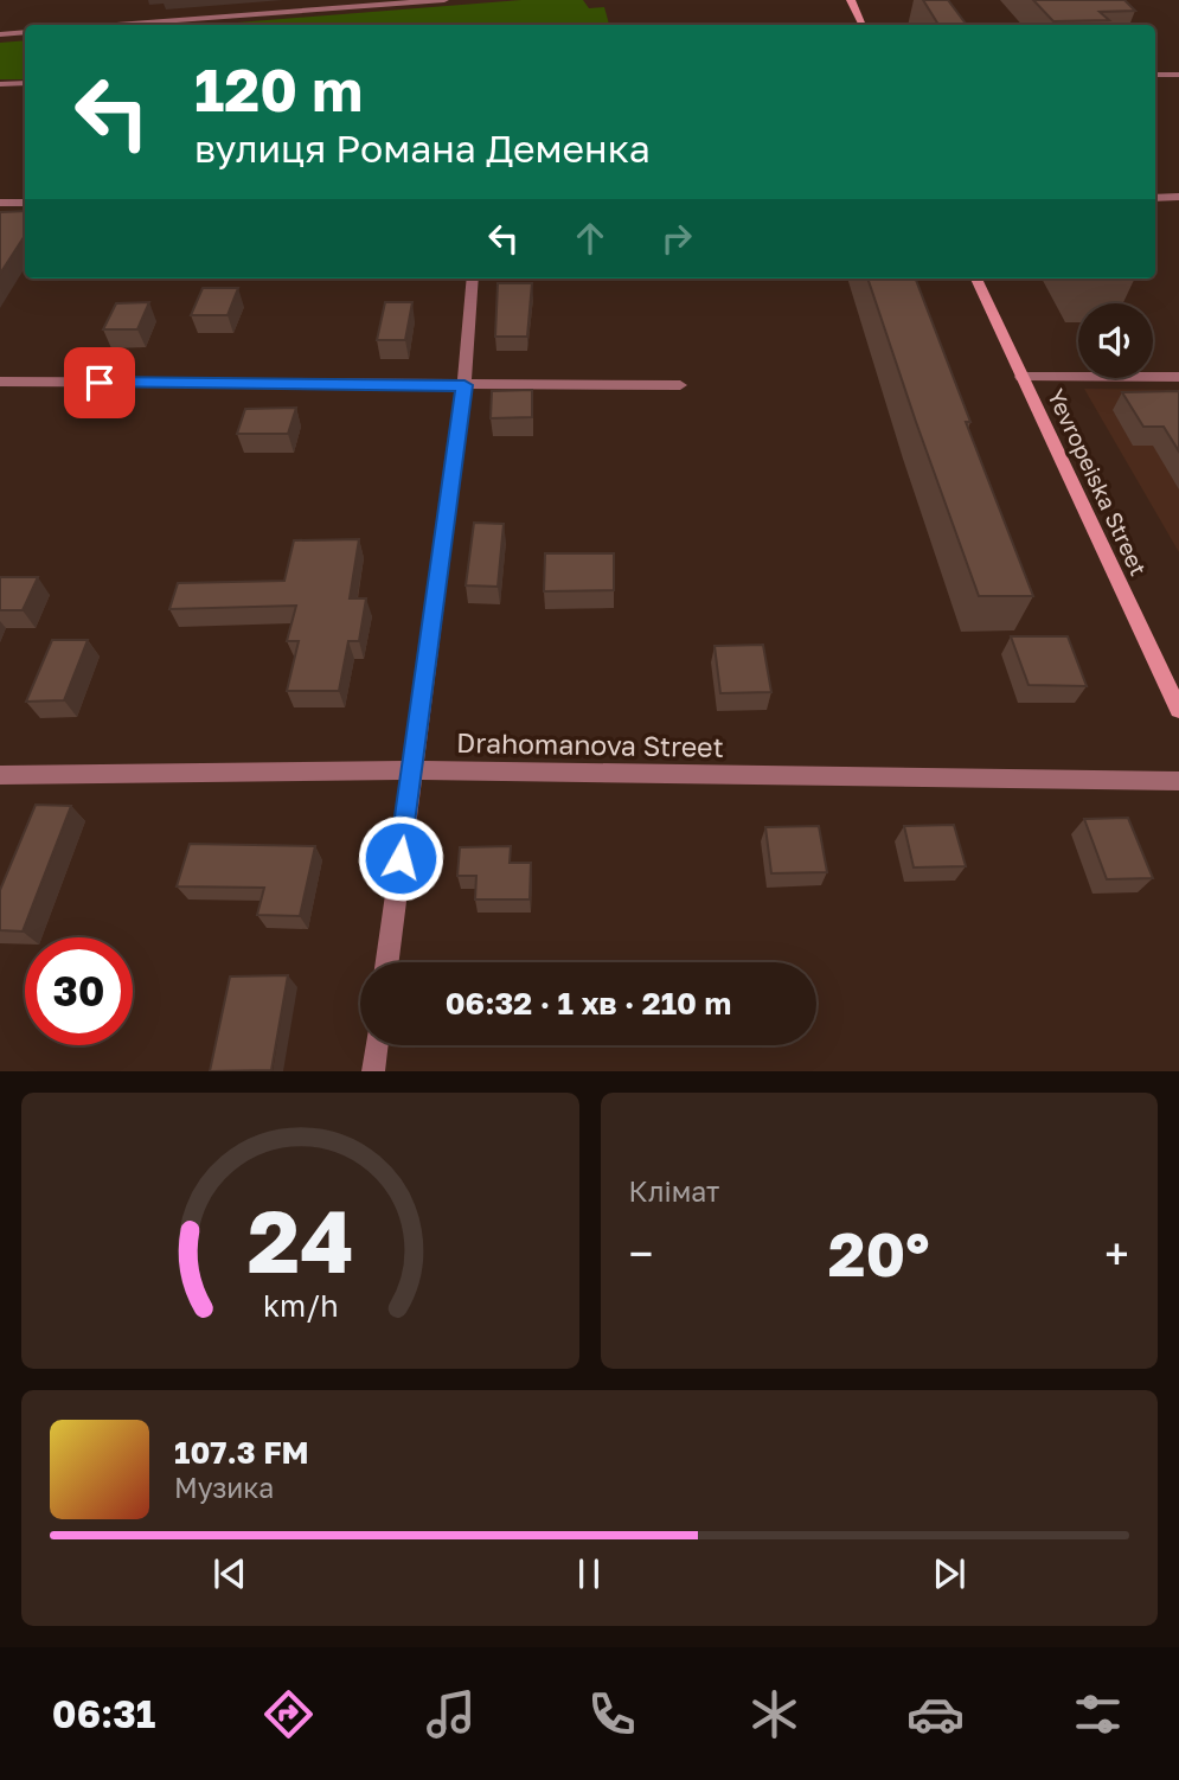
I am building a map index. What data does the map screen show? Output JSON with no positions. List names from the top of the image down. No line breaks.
{"streets":{"main road":["Yevropeiska Street"],"street":["Drahomanova Street"]},"page":{"turn":["120 m","вулиця Романа Деменка"],"limit":"30","trip":"06:32 · 1 хв · 210 m","tile":"Клімат","heat":["−","20°","+"],"song":["107.3 FM","Музика"],"tabs":"06:31","gauge":["24","km/h"]}}
